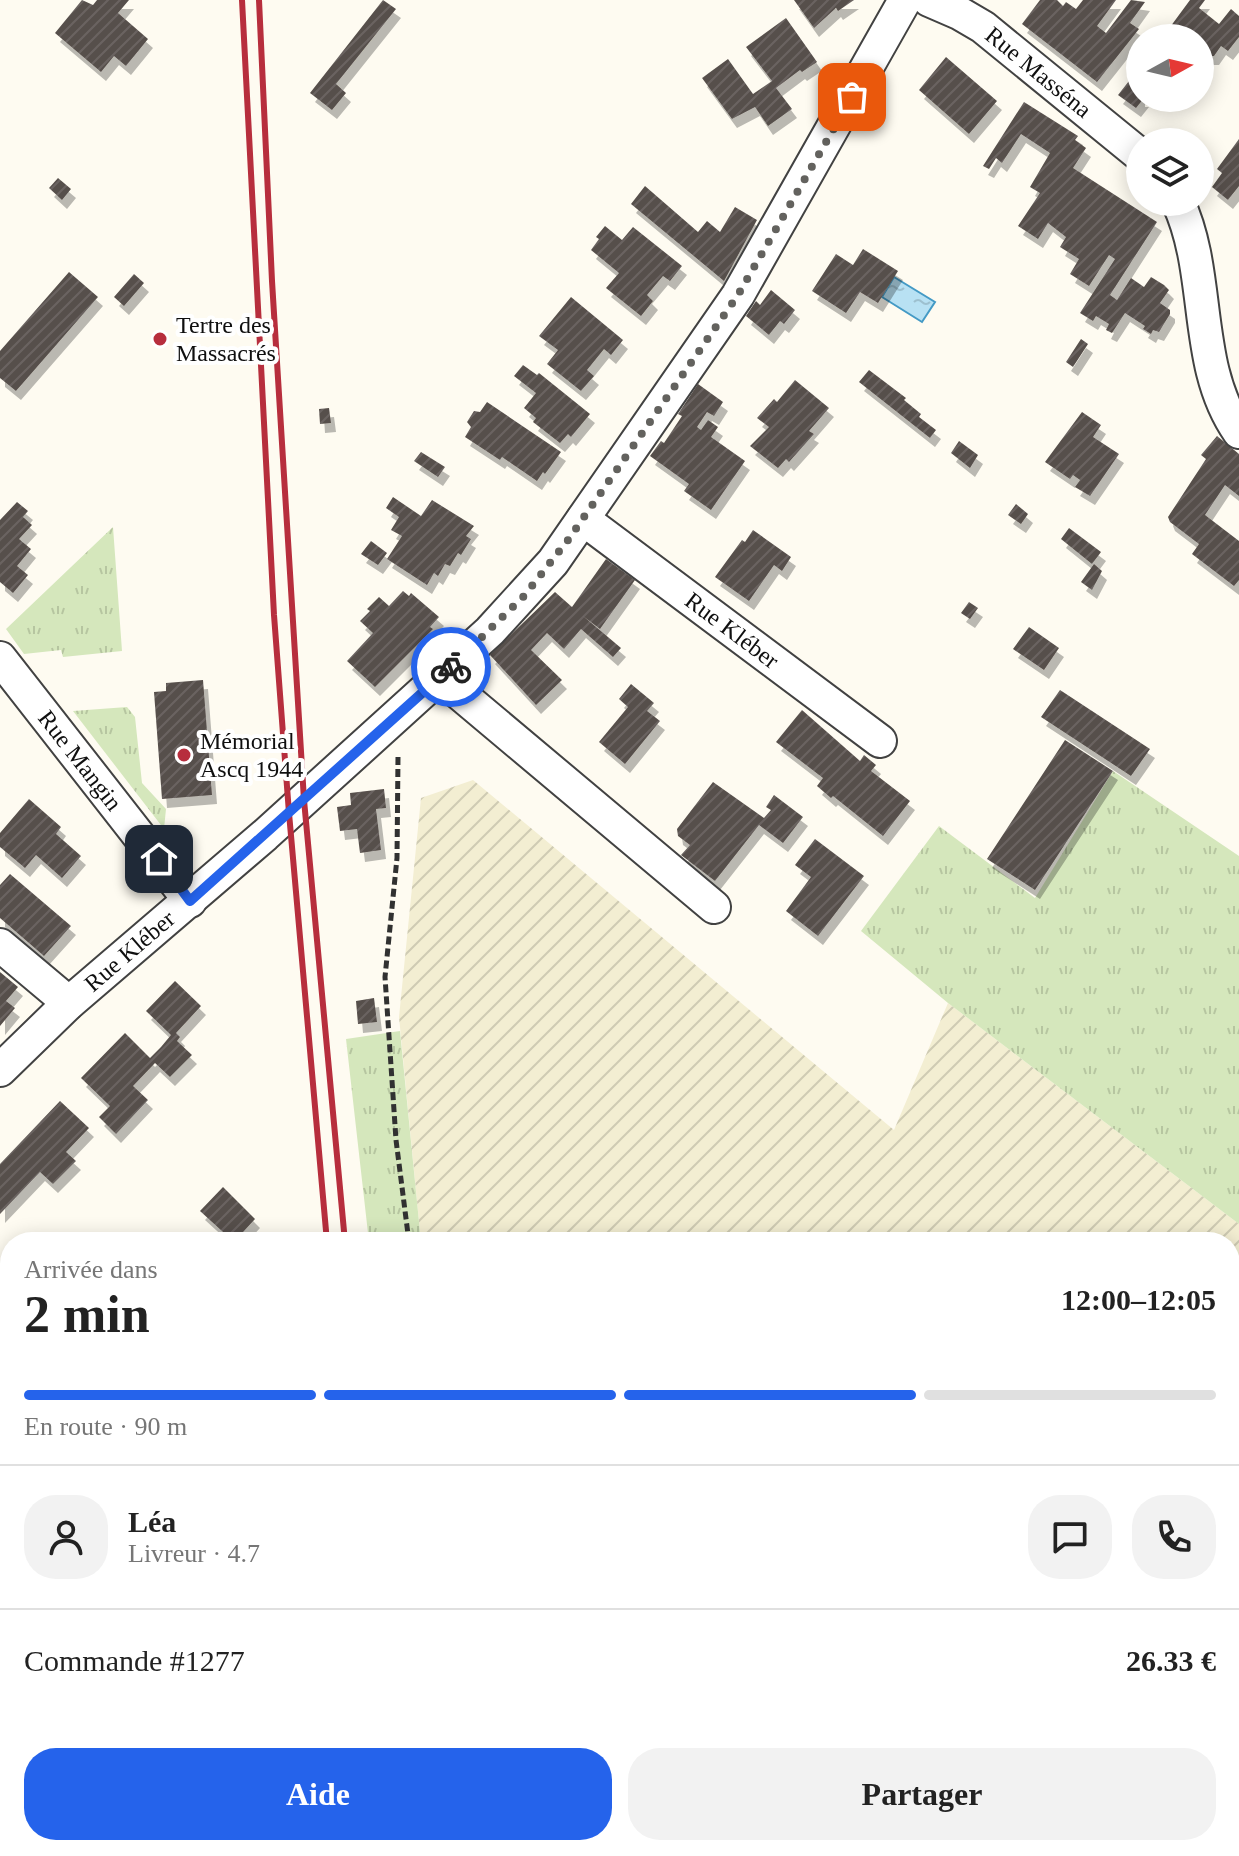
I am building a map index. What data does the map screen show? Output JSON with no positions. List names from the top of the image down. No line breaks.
{"streets":{"street":["Rue Masséna","Rue Kléber","Rue Mangin"]},"crossings":[["Rue Kléber","Rue Mangin"]],"places":["Tertre des Massacrés","Mémorial Ascq 1944"],"north":"right","page":{"heading":["2 min","Arrivée dans","12:00–12:05"],"panel":["Léa","Livreur · 4.7","Commande #1277","26.33 €"],"bar":"En route · 90 m","buttons":["Aide","Partager"]}}
